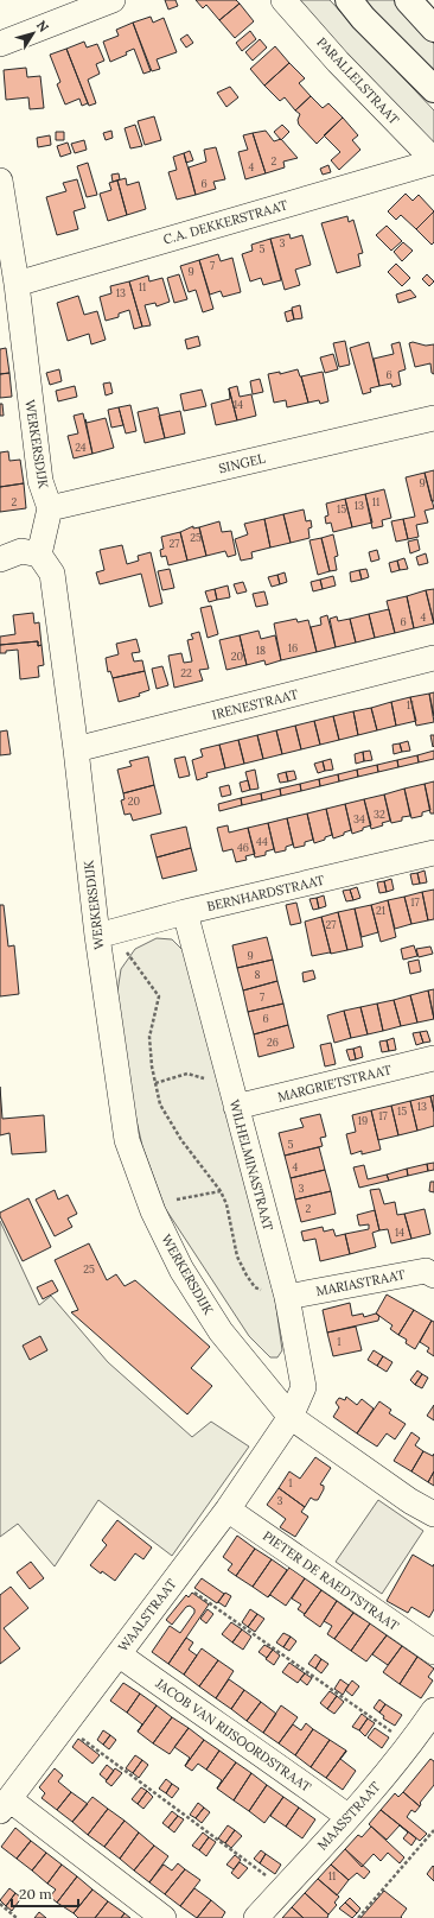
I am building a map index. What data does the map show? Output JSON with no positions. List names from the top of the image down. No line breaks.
{"streets":{"street":["PARALLELSTRAAT","C.A. DEKKERSTRAAT","WERKERSDIJK","SINGEL","IRENESTRAAT","BERNHARDSTRAAT","MARGRIETSTRAAT","WILHELMINASTRAAT","MARIASTRAAT","PIETER DE RAEDTSTRAAT","WAALSTRAAT","JACOB VAN RIJSOORDSTRAAT","MAASSTRAAT"]},"crossings":[["PARALLELSTRAAT","C.A. DEKKERSTRAAT"],["C.A. DEKKERSTRAAT","WERKERSDIJK"],["WERKERSDIJK","SINGEL"],["WERKERSDIJK","IRENESTRAAT"],["WERKERSDIJK","BERNHARDSTRAAT"],["WERKERSDIJK","WILHELMINASTRAAT"],["WERKERSDIJK","WAALSTRAAT"],["BERNHARDSTRAAT","WILHELMINASTRAAT"],["MARGRIETSTRAAT","WILHELMINASTRAAT"],["WILHELMINASTRAAT","MARIASTRAAT"],["WILHELMINASTRAAT","WAALSTRAAT"],["PIETER DE RAEDTSTRAAT","WAALSTRAAT"],["WAALSTRAAT","JACOB VAN RIJSOORDSTRAAT"],["JACOB VAN RIJSOORDSTRAAT","MAASSTRAAT"]],"house_numbers":["2","4","6","3","5","7","9","11","13","6","14","24","9","2","11","13","15","25","27","4","6","16","18","20","22","11","20","32","34","44","46","17","21","27","9","8","7","6","26","13","15","17","19","5","4","3","2","14","25","1","1","3","11"],"scale_bar":"20 m","north":"top right"}
